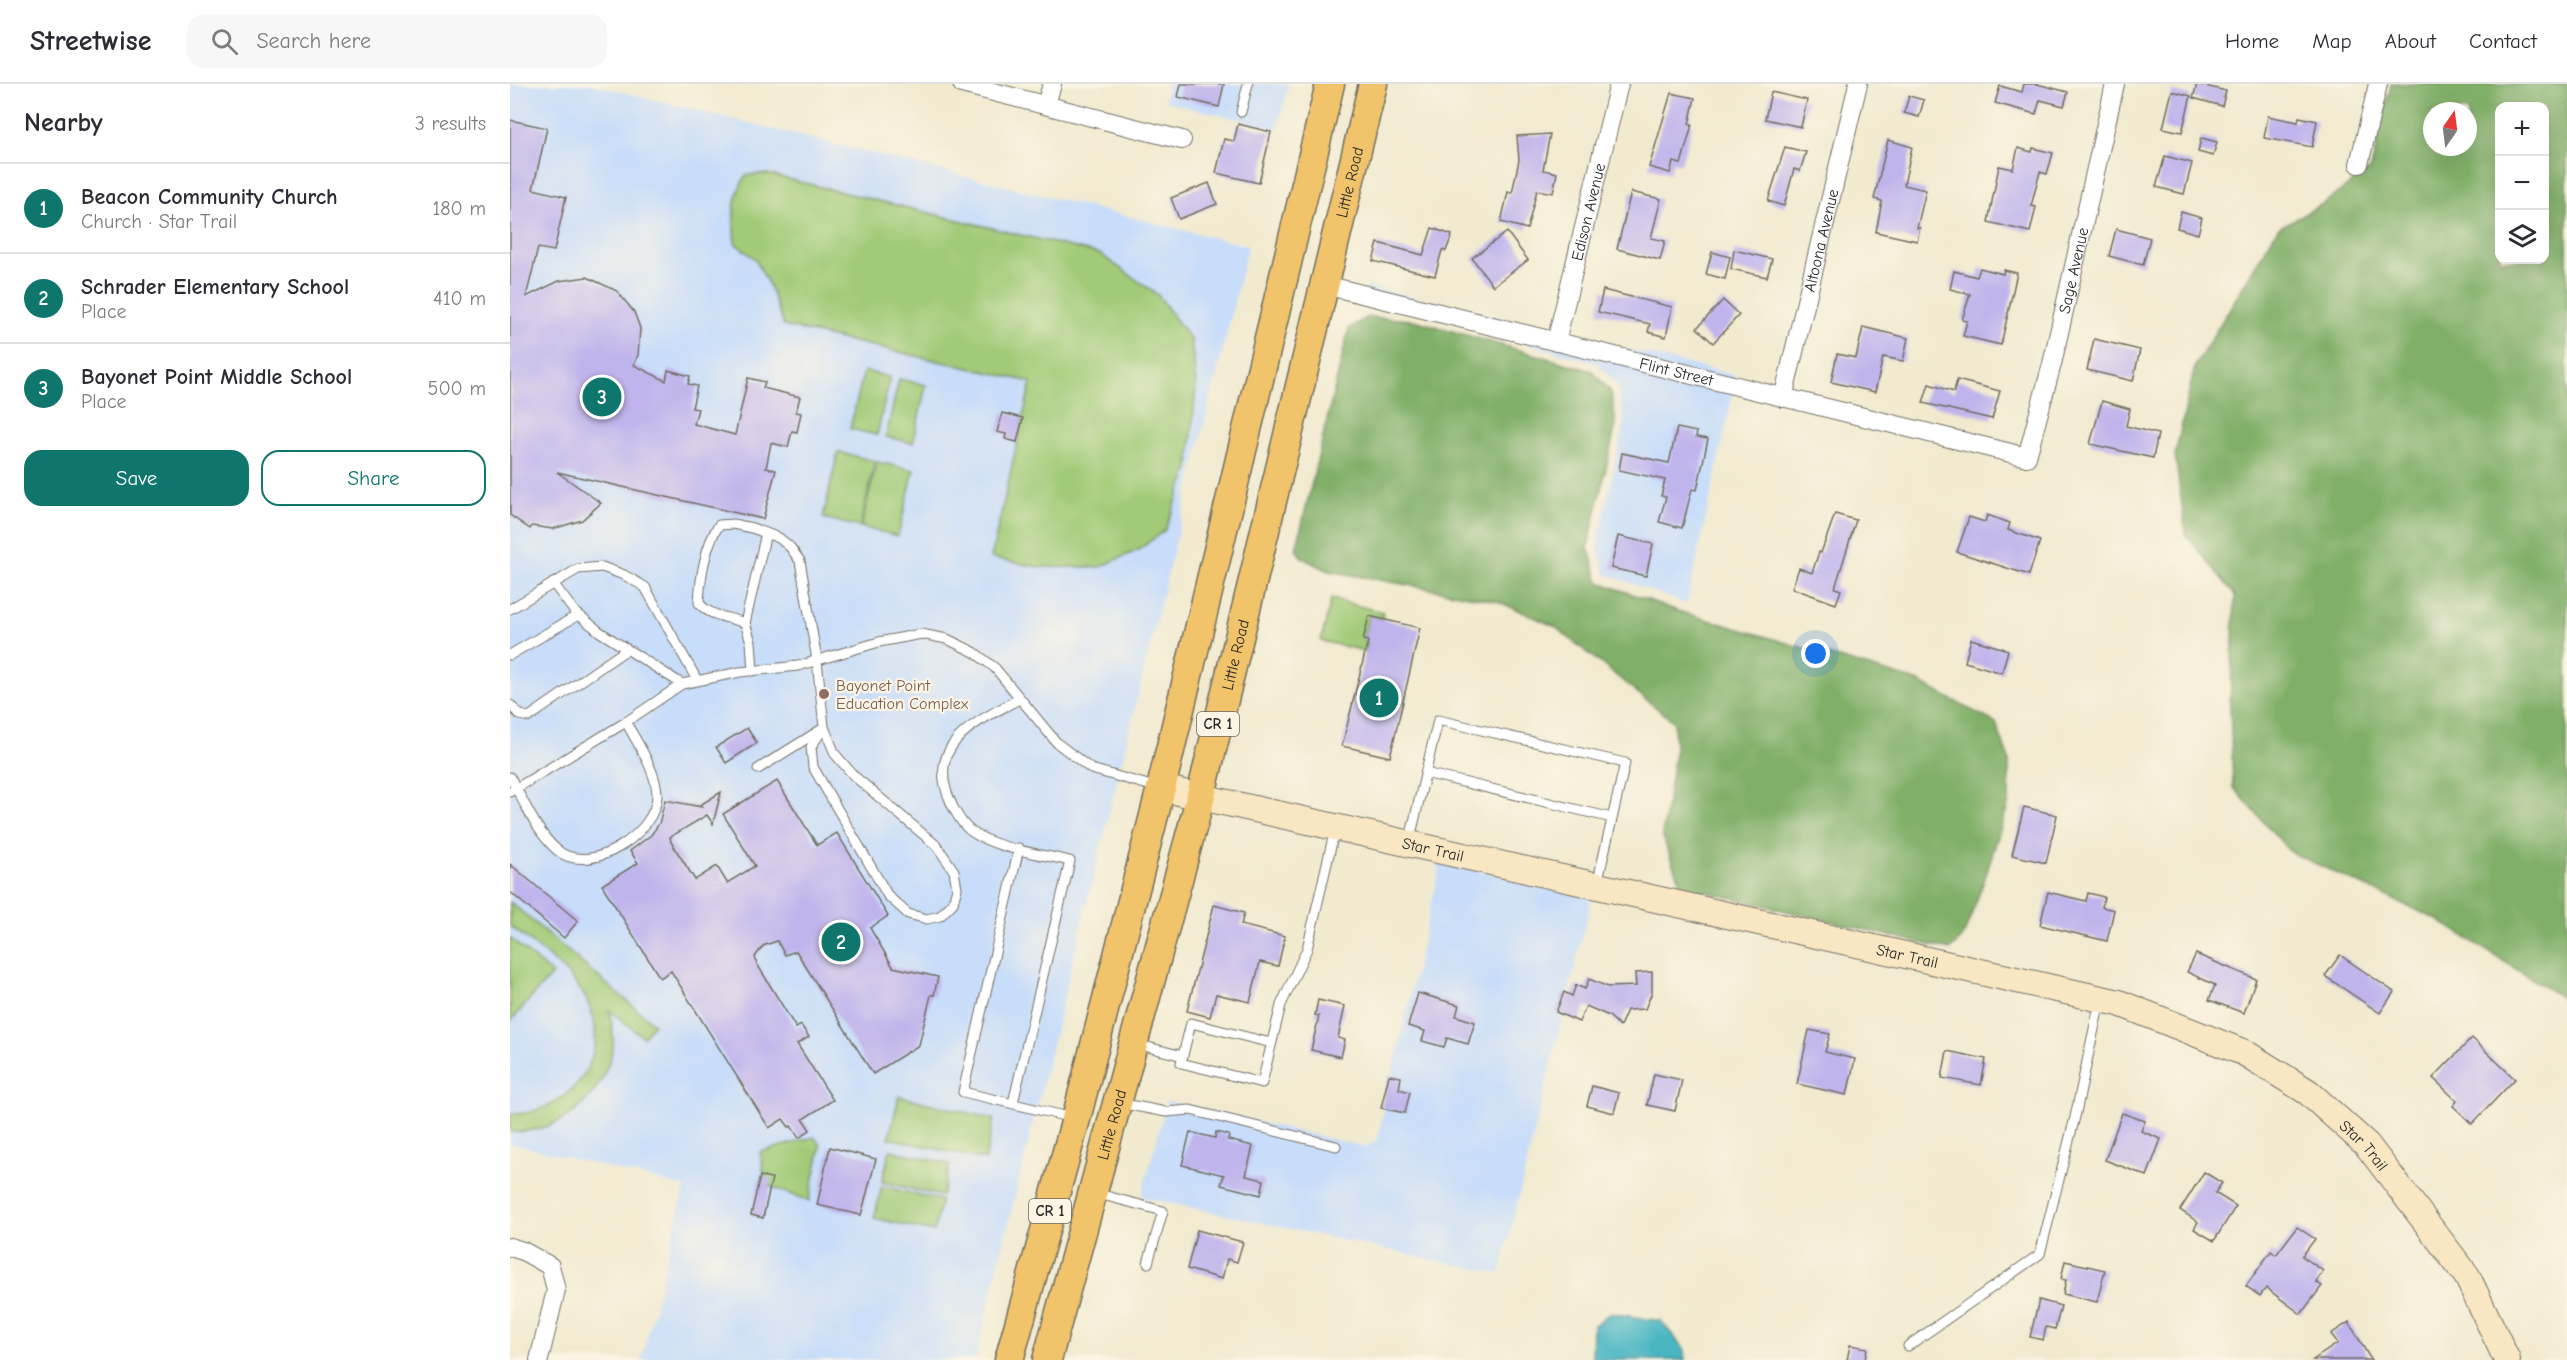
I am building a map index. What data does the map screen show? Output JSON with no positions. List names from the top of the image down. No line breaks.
{"streets":{"main road":["Little Road","CR 1"],"street":["Edison Avenue","Altoona Avenue","Sage Avenue","Flint Street","Star Trail"]},"crossings":[["Little Road","Flint Street"],["Little Road","Star Trail"],["Edison Avenue","Flint Street"],["Altoona Avenue","Flint Street"],["Sage Avenue","Flint Street"],["CR 1","Star Trail"]],"places":["Bayonet Point Education Complex"],"north":"top","page":{"header":"Streetwise","search":"Search here","nav":["Home","Map","About","Contact"],"heading":["Nearby","3 results"],"map_buttons":["+","−"],"list":[{"mark":"1","name":"Beacon Community Church","note":"Church · Star Trail","value":"180 m"},{"mark":"2","name":"Schrader Elementary School","note":"Place","value":"410 m"},{"mark":"3","name":"Bayonet Point Middle School","note":"Place","value":"500 m"}],"pins":["3","1","2"],"buttons":["Save","Share"]}}
